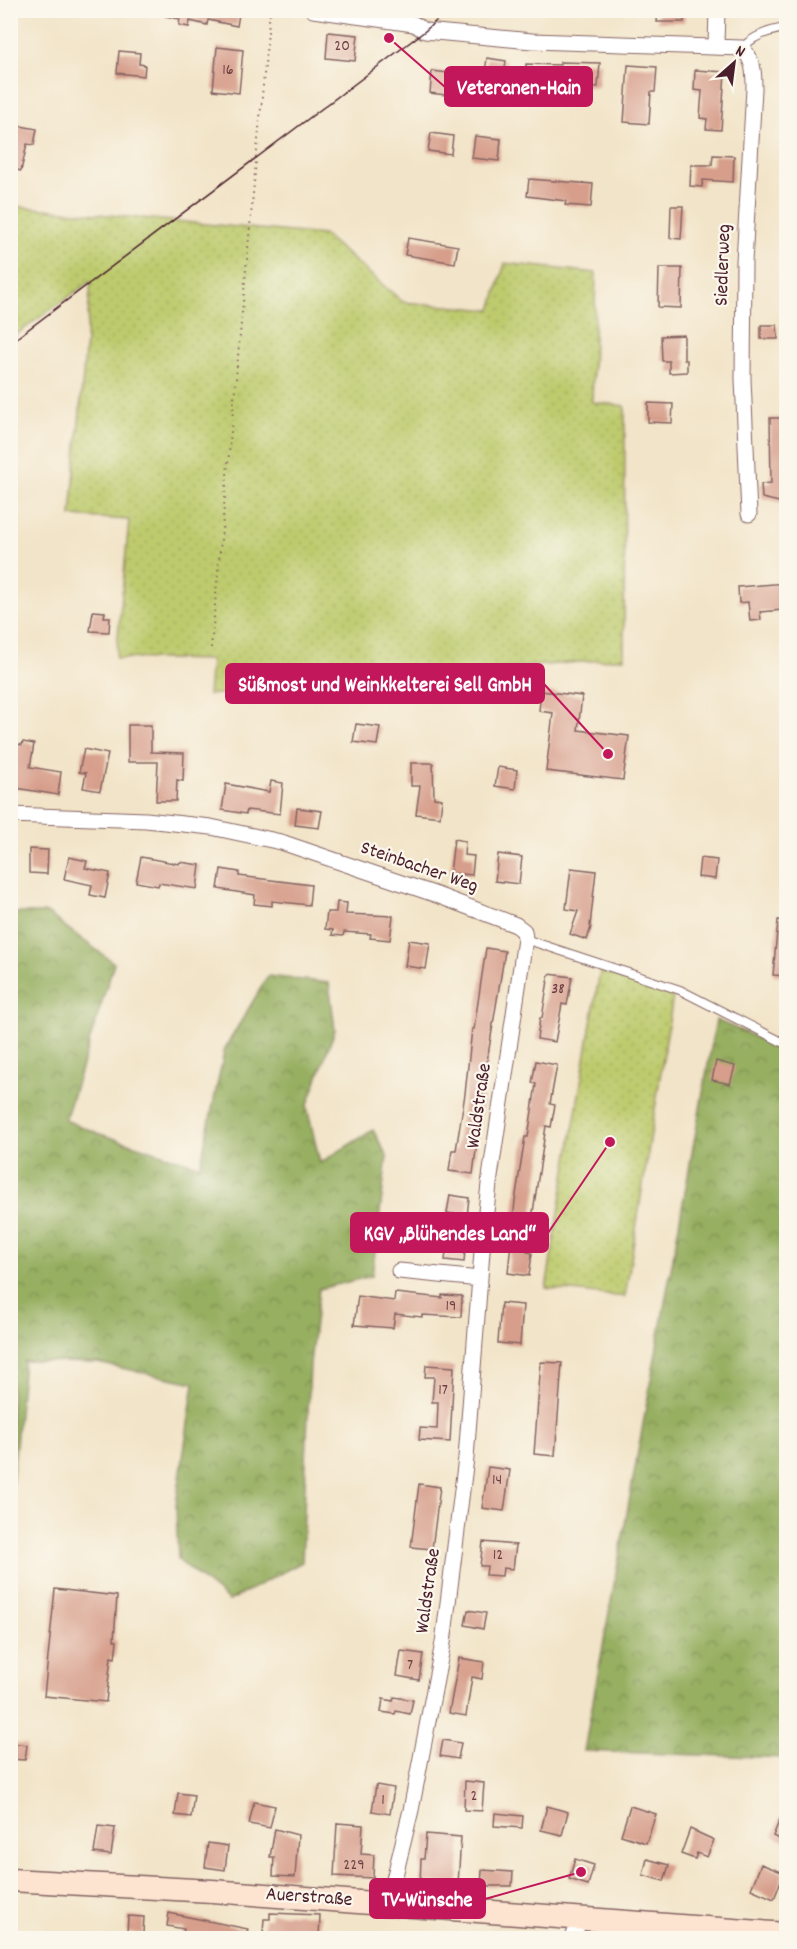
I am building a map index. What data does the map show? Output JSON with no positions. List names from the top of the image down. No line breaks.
{"streets":{"street":["Siedlerweg","Steinbacher Weg","Waldstraße","Auerstraße"]},"crossings":[["Steinbacher Weg","Waldstraße"],["Waldstraße","Auerstraße"]],"places":["Veteranen-Hain","Süßmost und Weinkkelterei Sell GmbH","KGV „Blühendes Land“","TV-Wünsche"],"house_numbers":["20","16","38","19","17","14","12","7","2","1","229"],"north":"top right"}
